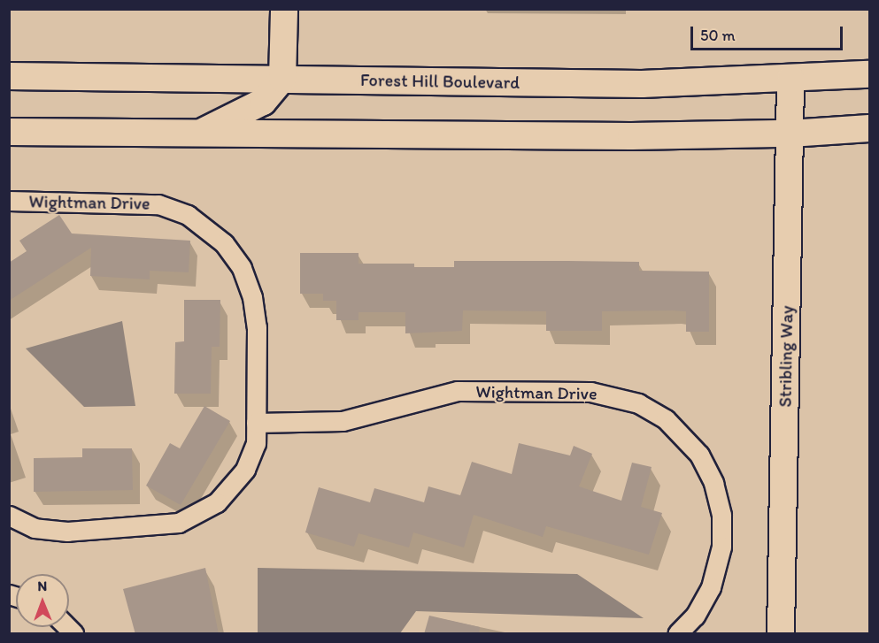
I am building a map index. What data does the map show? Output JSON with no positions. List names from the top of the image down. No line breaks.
{"streets":{"main road":["Forest Hill Boulevard","Stribling Way"],"street":["Wightman Drive"]},"crossings":[["Forest Hill Boulevard","Stribling Way"]],"scale_bar":"50 m","north":"top"}
